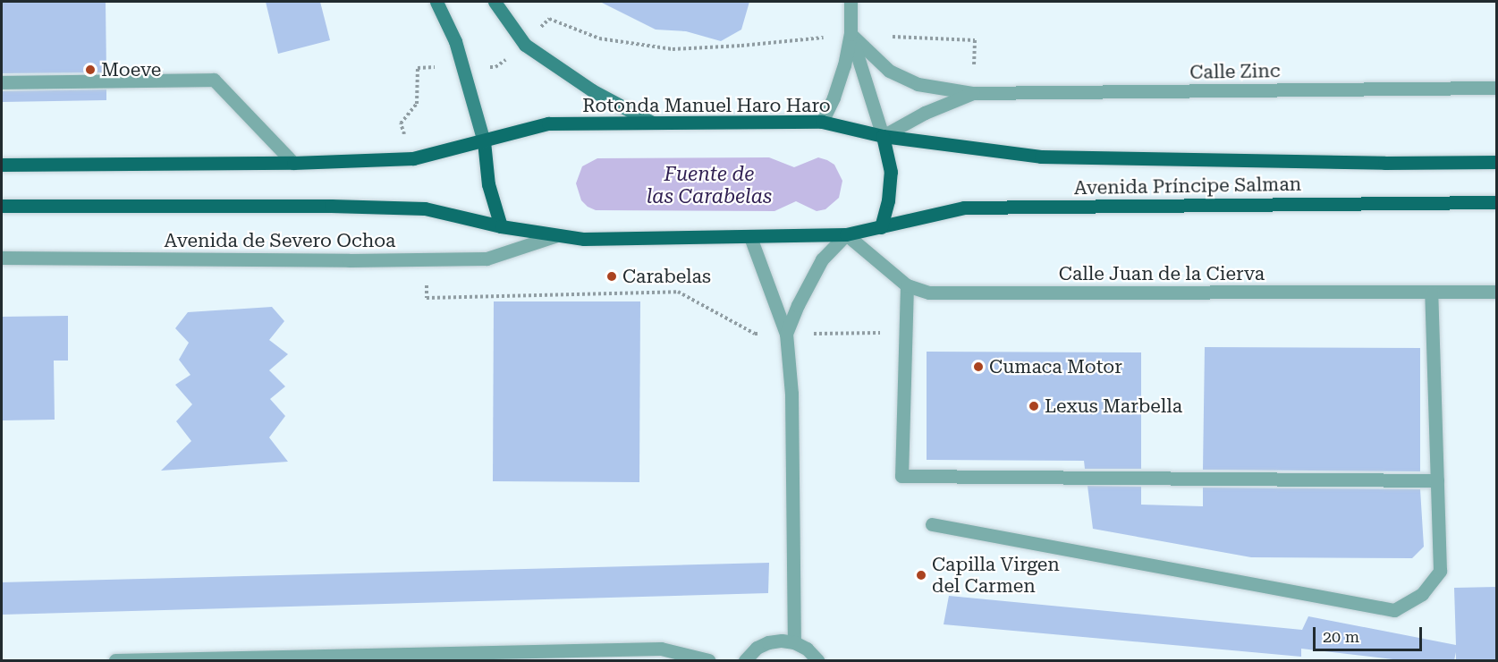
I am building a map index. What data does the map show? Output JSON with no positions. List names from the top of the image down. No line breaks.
{"streets":{"main road":["Rotonda Manuel Haro Haro","Avenida Príncipe Salman","Avenida de Severo Ochoa"],"street":["Calle Zinc","Calle Juan de la Cierva"]},"crossings":[["Calle Zinc","Rotonda Manuel Haro Haro"],["Calle Zinc","Avenida Príncipe Salman"],["Rotonda Manuel Haro Haro","Avenida Príncipe Salman"]],"water":["Fuente de las Carabelas"],"places":["Moeve","Carabelas","Cumaca Motor","Lexus Marbella","Capilla Virgen del Carmen"],"scale_bar":"20 m"}
